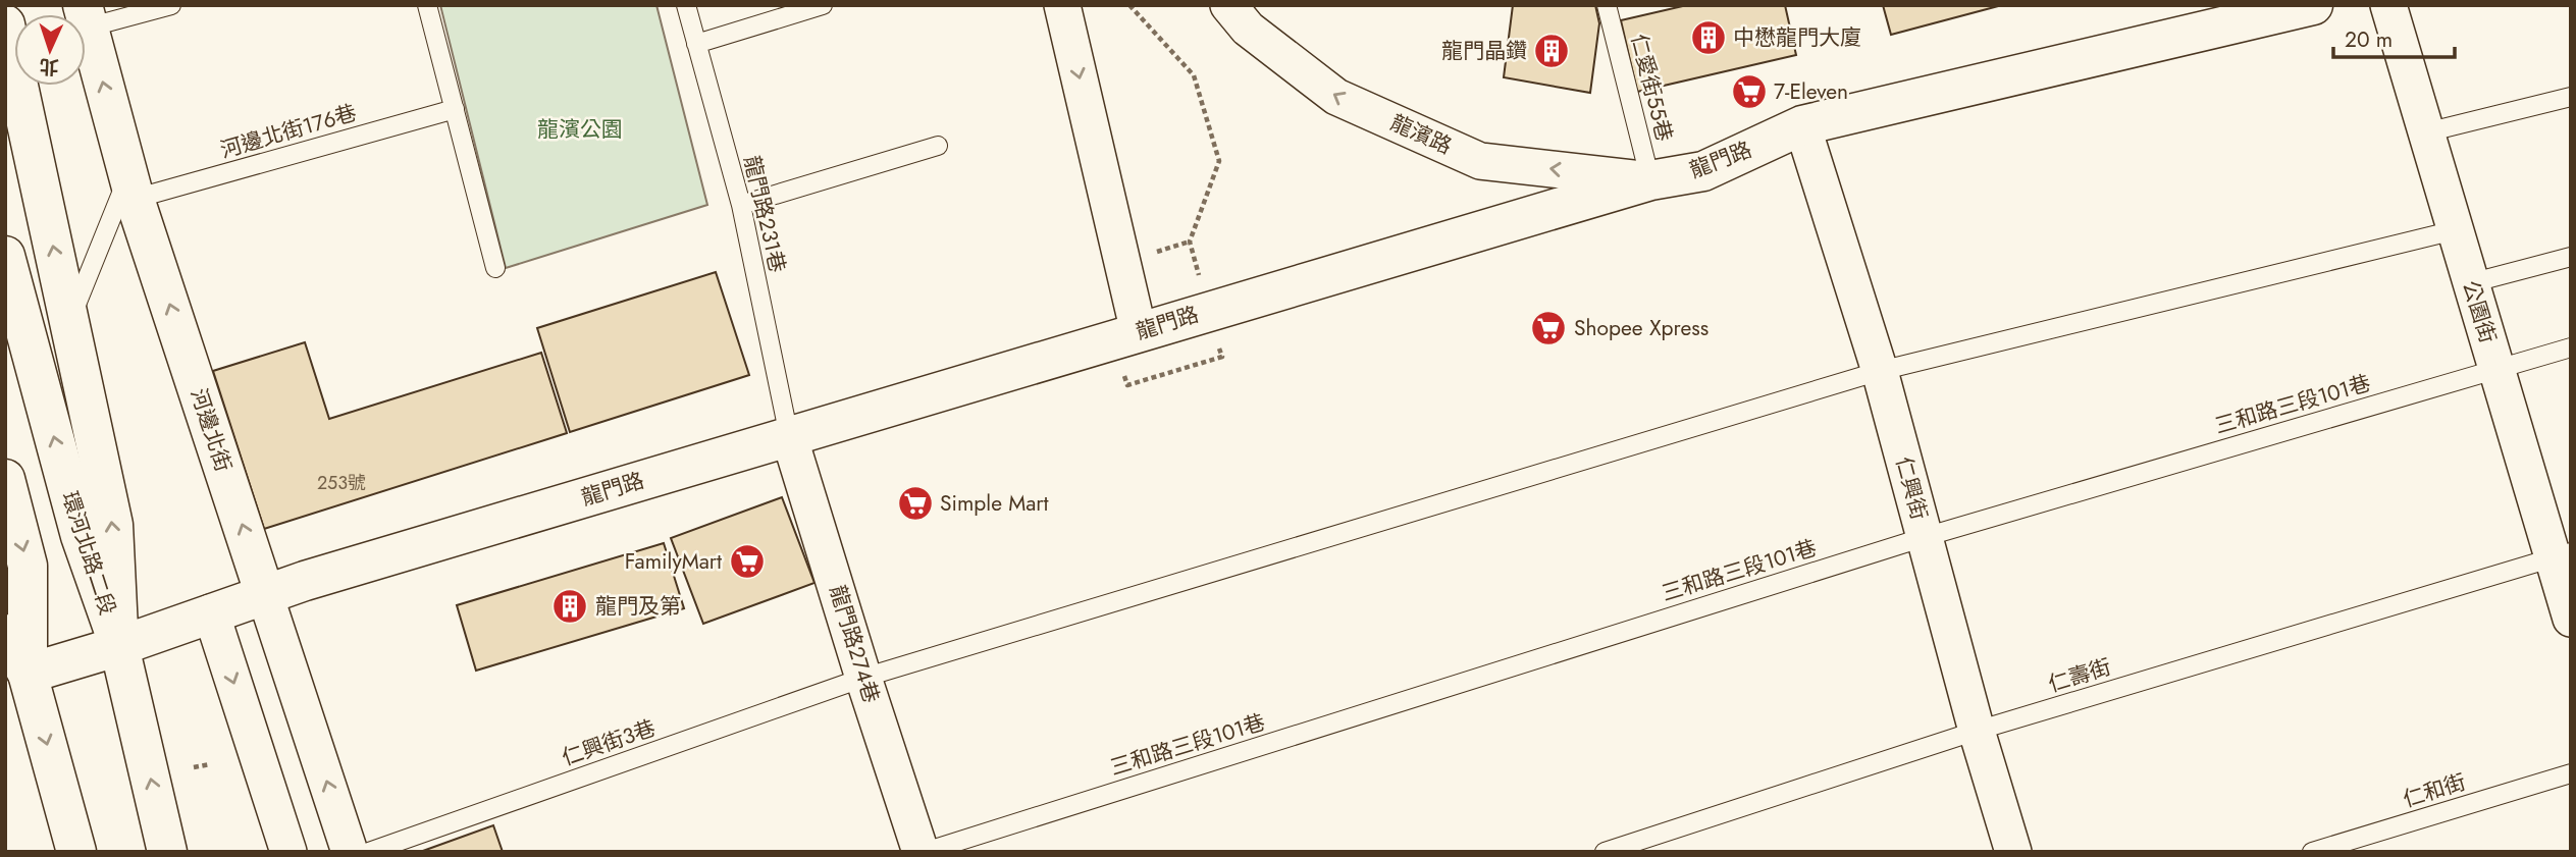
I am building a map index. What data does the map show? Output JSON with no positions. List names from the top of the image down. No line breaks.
{"streets":{"street":["龍濱路","龍門路","公園街","河邊北街","仁興街","環河北路二段","龍門路274巷"],"lane":["仁愛街55巷","河邊北街176巷","龍門路231巷","三和路三段101巷","仁壽街","仁興街3巷","仁和街"]},"crossings":[["仁愛街55巷","龍濱路"],["仁愛街55巷","龍門路"],["河邊北街176巷","河邊北街"],["龍濱路","龍門路"],["龍門路","龍門路231巷"],["龍門路","河邊北街"],["龍門路","仁興街"],["龍門路","環河北路二段"],["龍門路","龍門路274巷"],["龍門路231巷","龍門路274巷"],["公園街","三和路三段101巷"],["公園街","仁壽街"],["公園街","仁興街3巷"],["三和路三段101巷","仁興街"],["三和路三段101巷","龍門路274巷"],["仁興街","仁壽街"],["仁興街","仁興街3巷"],["龍門路274巷","仁興街3巷"]],"one_way":["龍濱路"],"parks":["龍濱公園"],"places":{"building":["中懋龍門大廈","龍門晶鑽","龍門及第"],"supermarket":["7-Eleven","Shopee Xpress","Simple Mart","FamilyMart"]},"house_numbers":["253號"],"scale_bar":"20 m","north":"bottom"}
